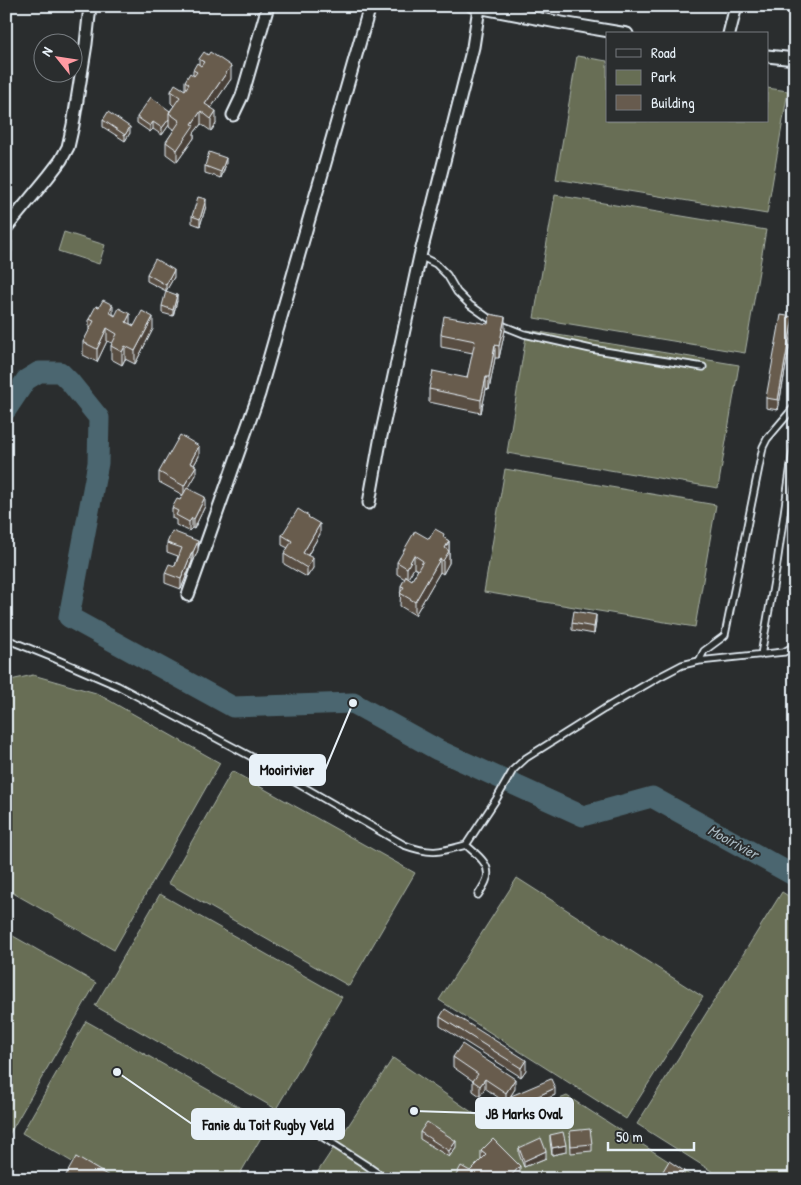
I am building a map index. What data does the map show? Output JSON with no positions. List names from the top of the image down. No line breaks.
{"water":["Mooirivier"],"places":["Mooirivier","Fanie du Toit Rugby Veld","JB Marks Oval"],"legend":["Road","Park","Building"],"scale_bar":"50 m","north":"top left"}
